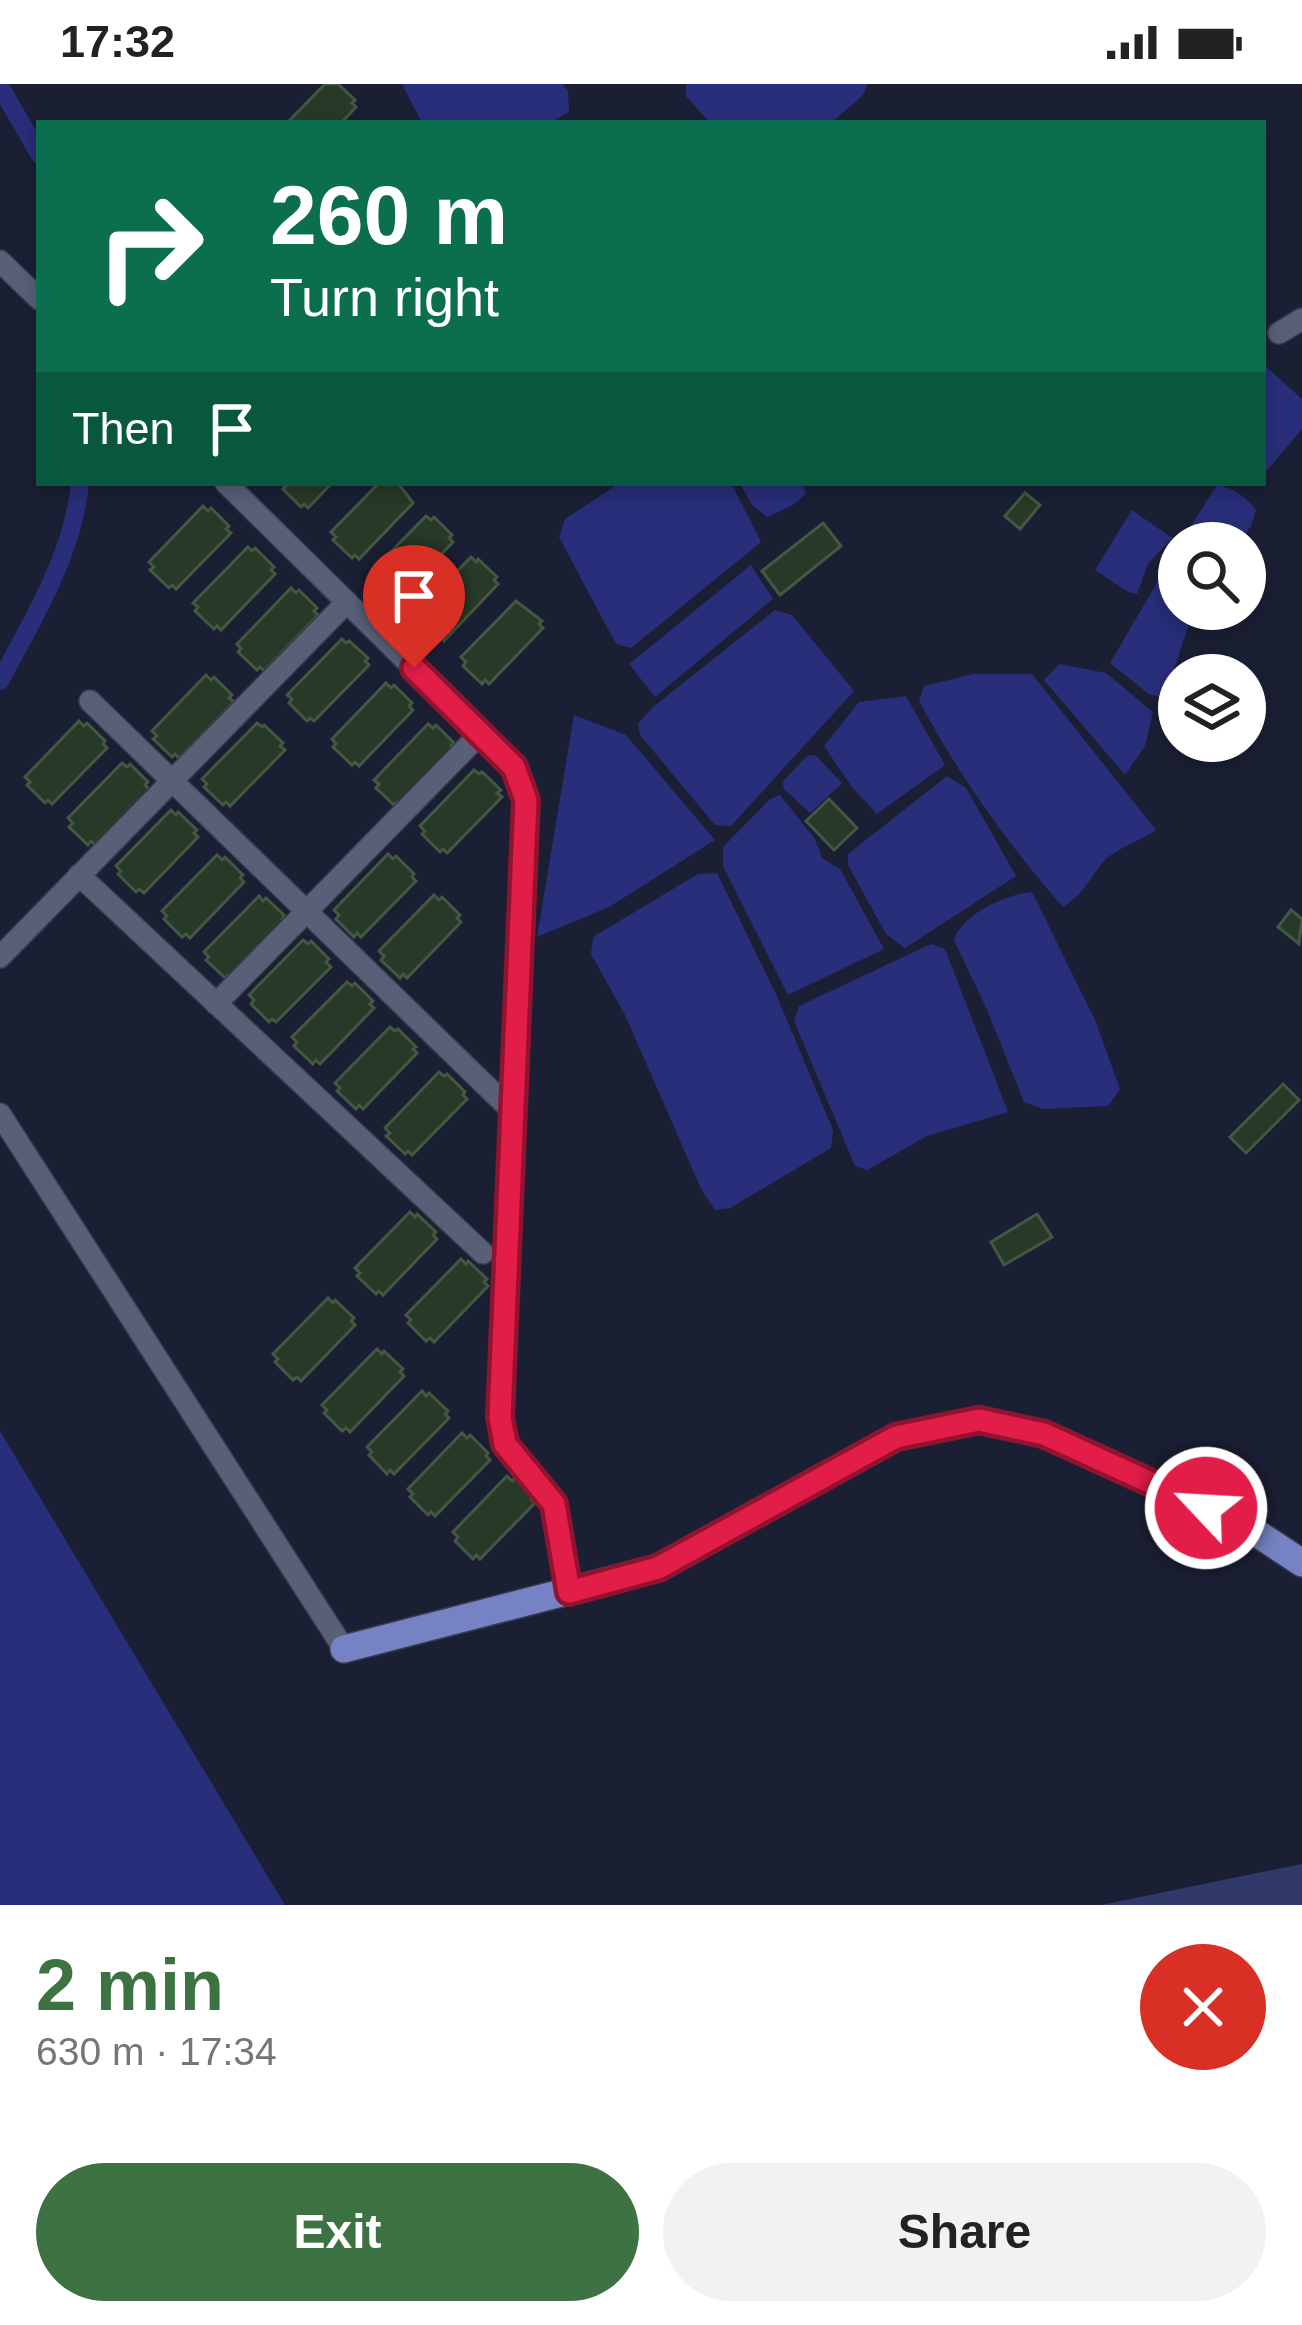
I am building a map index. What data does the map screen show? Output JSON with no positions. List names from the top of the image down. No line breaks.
{"page":{"status":"17:32","turn":["260 m","Turn right"],"then":"Then","heading":["2 min","630 m · 17:34"],"buttons":["Exit","Share"]}}
